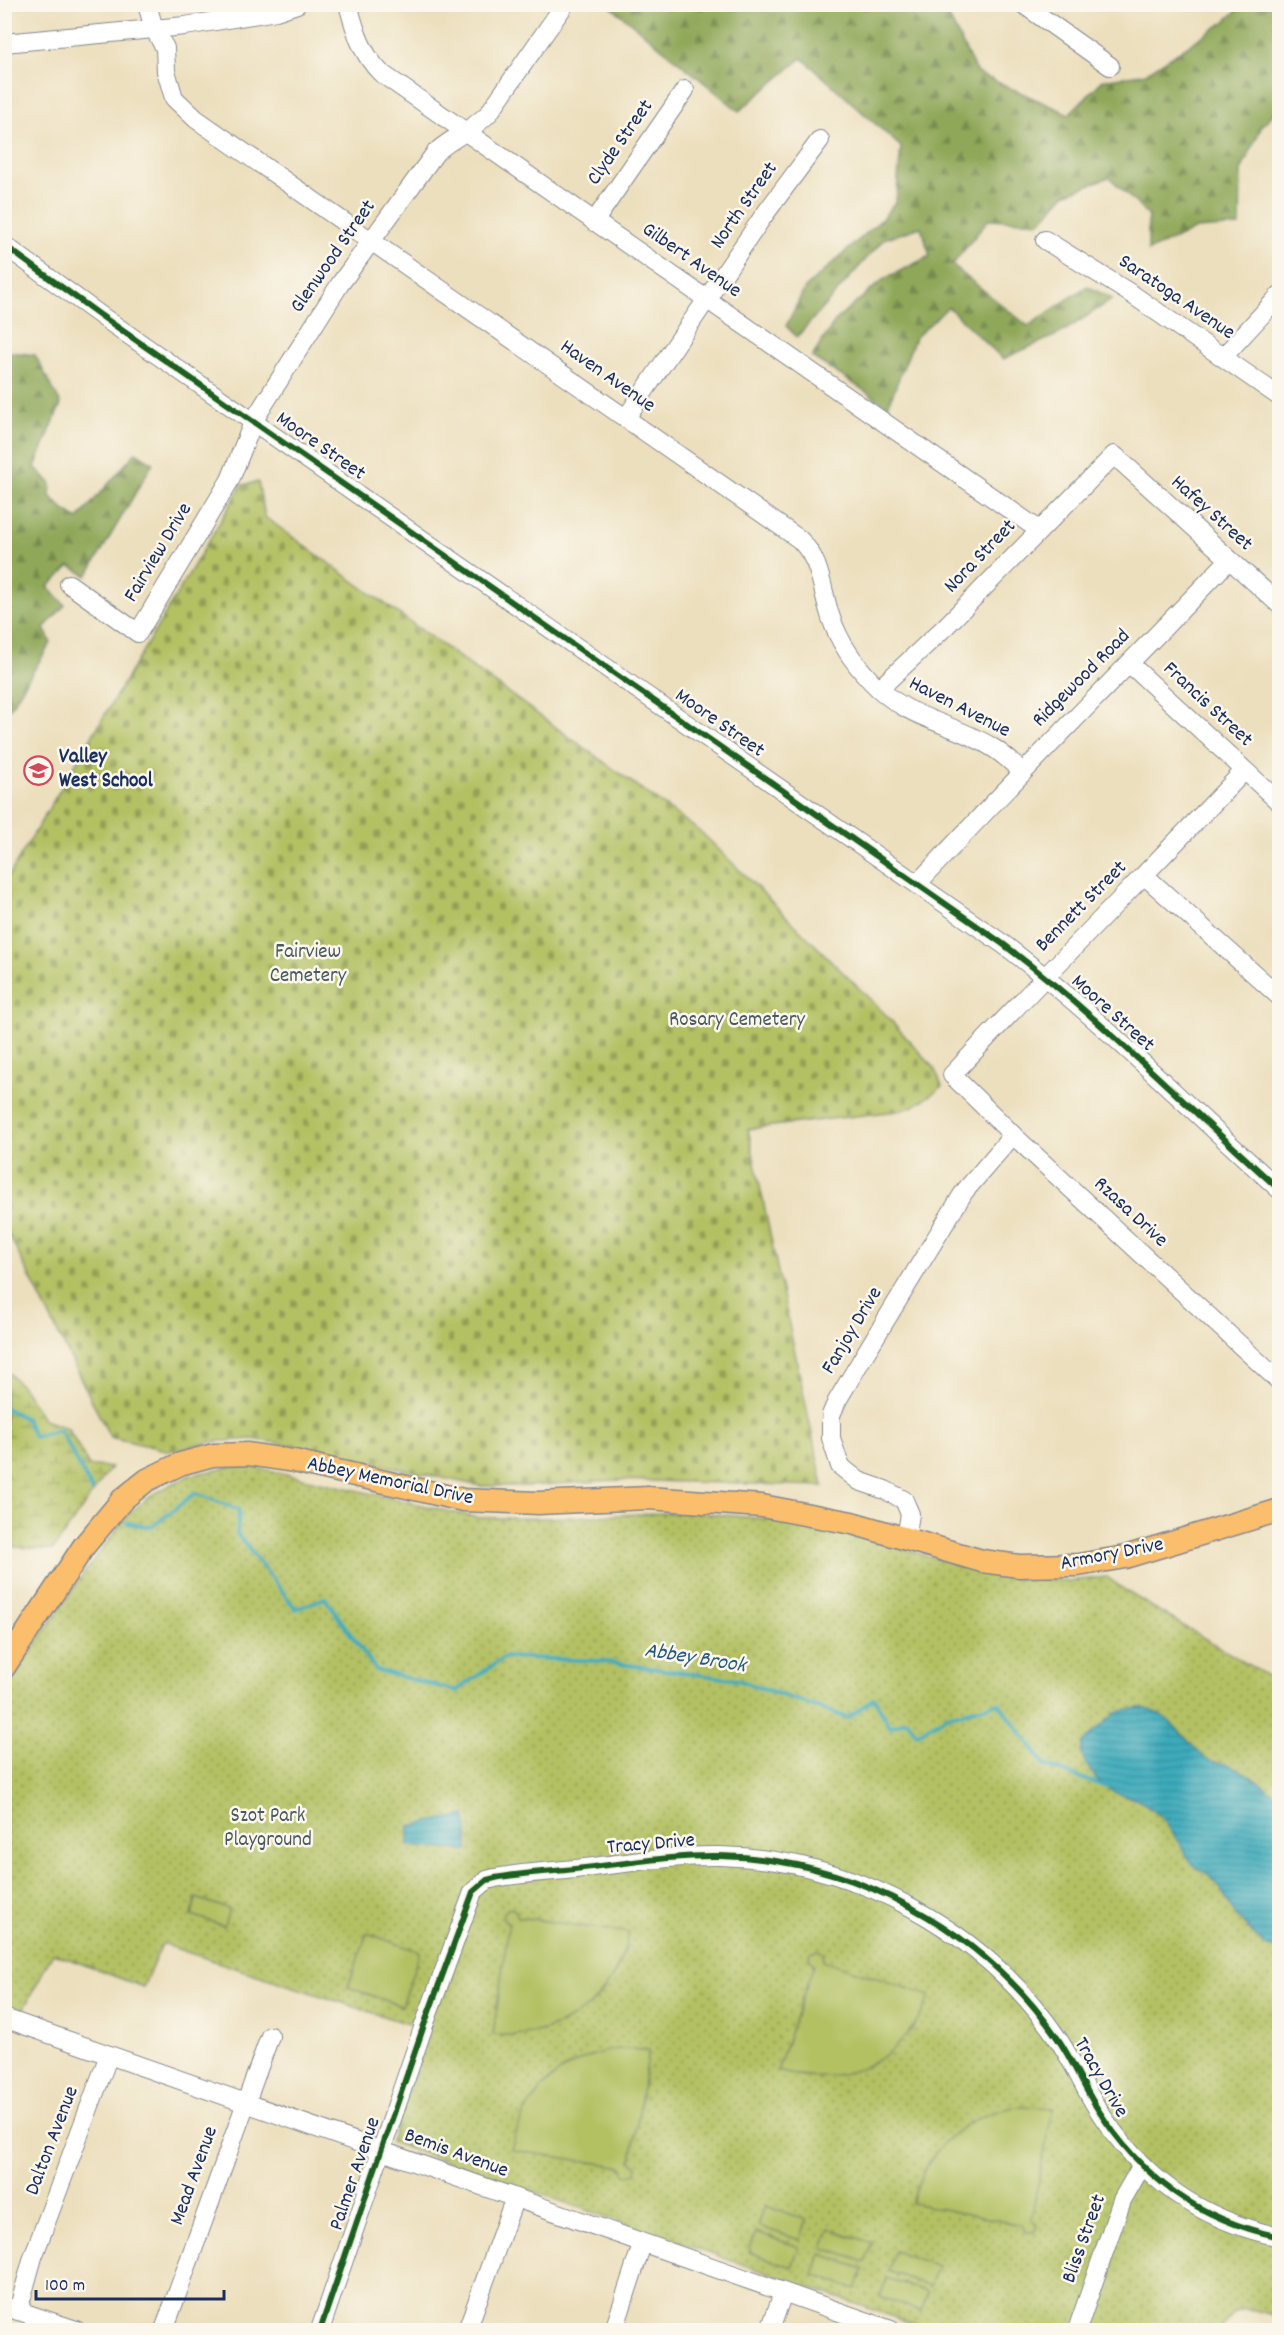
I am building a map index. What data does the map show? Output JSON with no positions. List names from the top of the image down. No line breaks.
{"streets":{"main road":["Abbey Memorial Drive","Armory Drive"],"street":["Clyde Street","North Street","Glenwood Street","Gilbert Avenue","Saratoga Avenue","Haven Avenue","Moore Street","Hafey Street","Fairview Drive","Nora Street","Ridgewood Road","Francis Street","Bennett Street","Rzasa Drive","Fanjoy Drive","Tracy Drive","Dalton Avenue","Bemis Avenue","Palmer Avenue","Mead Avenue","Bliss Street"]},"crossings":[["Clyde Street","Gilbert Avenue"],["North Street","Gilbert Avenue"],["North Street","Haven Avenue"],["Glenwood Street","Gilbert Avenue"],["Glenwood Street","Haven Avenue"],["Glenwood Street","Moore Street"],["Glenwood Street","Fairview Drive"],["Gilbert Avenue","Nora Street"],["Haven Avenue","Nora Street"],["Haven Avenue","Ridgewood Road"],["Moore Street","Fairview Drive"],["Moore Street","Ridgewood Road"],["Moore Street","Bennett Street"],["Hafey Street","Nora Street"],["Hafey Street","Ridgewood Road"],["Ridgewood Road","Francis Street"],["Francis Street","Bennett Street"],["Bennett Street","Rzasa Drive"],["Rzasa Drive","Fanjoy Drive"],["Fanjoy Drive","Abbey Memorial Drive"],["Fanjoy Drive","Armory Drive"],["Abbey Memorial Drive","Armory Drive"],["Tracy Drive","Palmer Avenue"],["Tracy Drive","Bliss Street"],["Dalton Avenue","Bemis Avenue"],["Bemis Avenue","Palmer Avenue"],["Bemis Avenue","Mead Avenue"]],"water":["Abbey Brook"],"parks":["Fairview Cemetery","Rosary Cemetery","Szot Park Playground"],"places":{"school or university":["Valley West School"]},"scale_bar":"100 m"}
